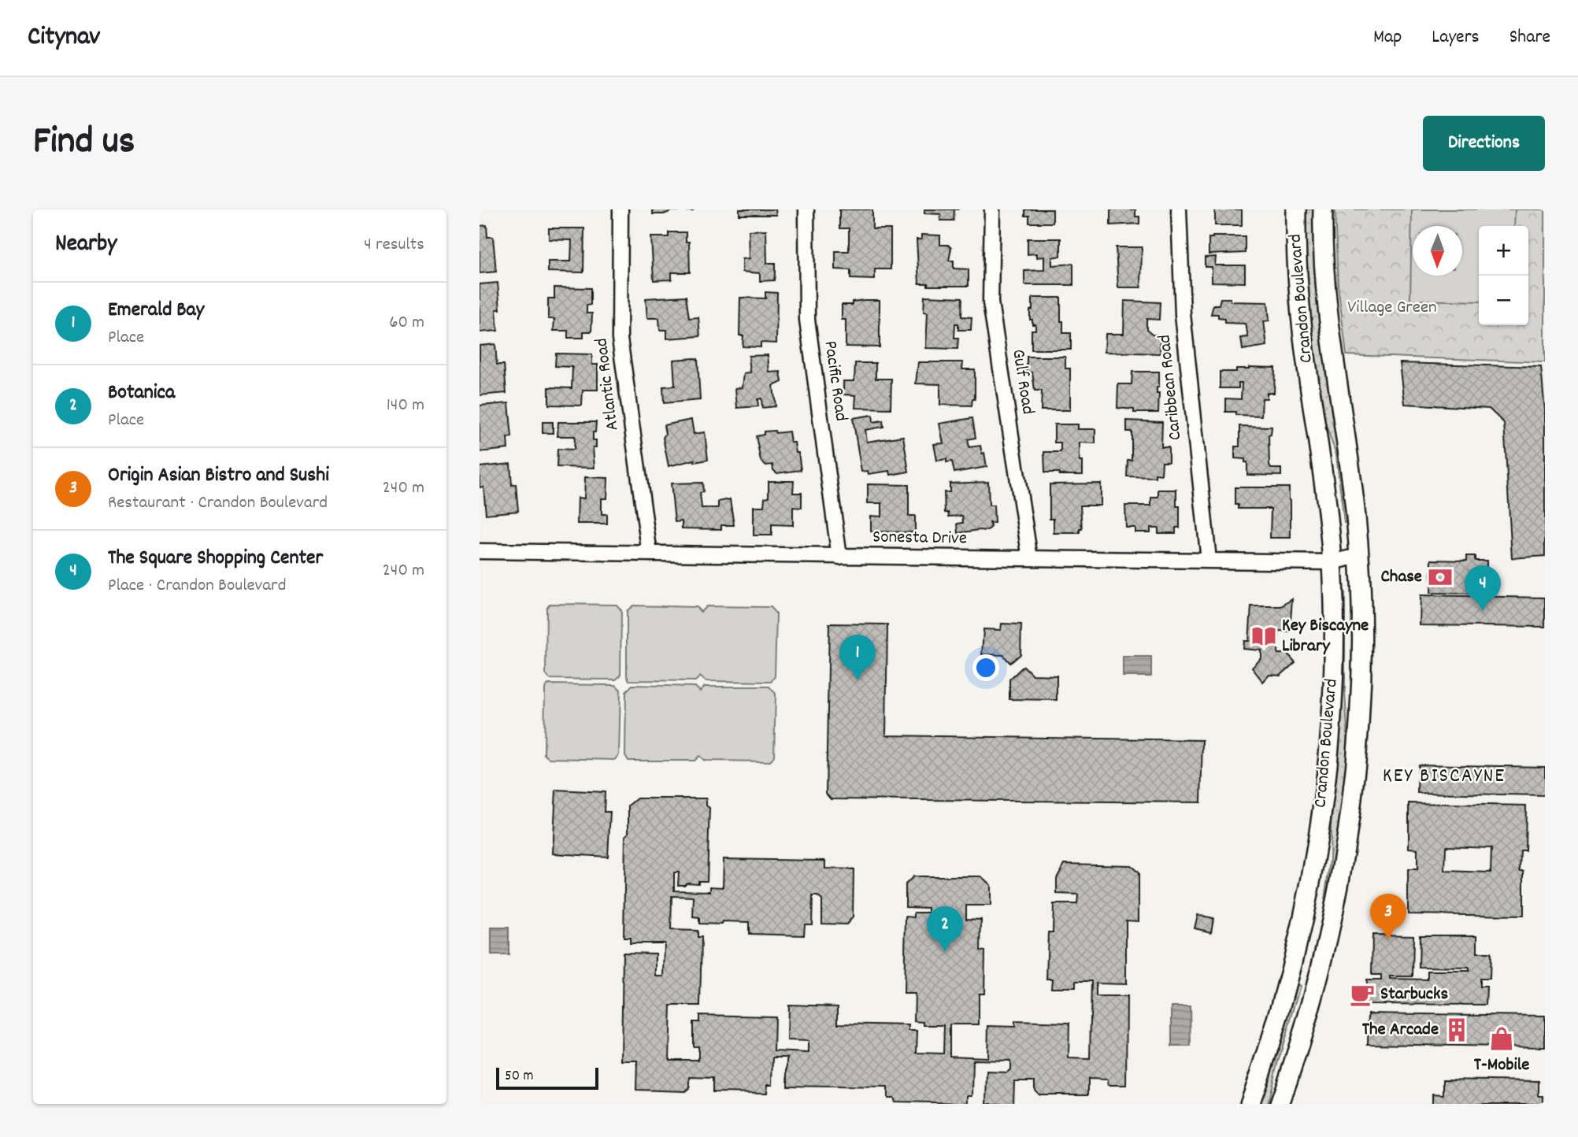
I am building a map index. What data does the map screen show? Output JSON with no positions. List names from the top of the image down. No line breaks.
{"streets":{"main road":["Crandon Boulevard"],"street":["Pacific Road","Gulf Road","Atlantic Road","Caribbean Road","Sonesta Drive"]},"crossings":[["Crandon Boulevard","Sonesta Drive"],["Pacific Road","Sonesta Drive"],["Gulf Road","Sonesta Drive"],["Atlantic Road","Sonesta Drive"],["Caribbean Road","Sonesta Drive"]],"districts":["KEY BISCAYNE"],"parks":["Village Green"],"places":{"bank":["Chase"],"library":["Key Biscayne Library"],"cafe":["Starbucks"],"building":["The Arcade"],"shop":["T-Mobile"]},"scale_bar":"50 m","north":"bottom","page":{"header":"Citynav","nav":["Map","Layers","Share"],"title":"Find us","buttons":"Directions","heading":["Nearby","4 results"],"map_buttons":["+","−"],"list":[{"mark":"1","name":"Emerald Bay","note":"Place","value":"60 m"},{"mark":"2","name":"Botanica","note":"Place","value":"140 m"},{"mark":"3","name":"Origin Asian Bistro and Sushi","note":"Restaurant · Crandon Boulevard","value":"240 m"},{"mark":"4","name":"The Square Shopping Center","note":"Place · Crandon Boulevard","value":"240 m"}],"pins":["4","1","3","2"],"scale":"50 m"}}
